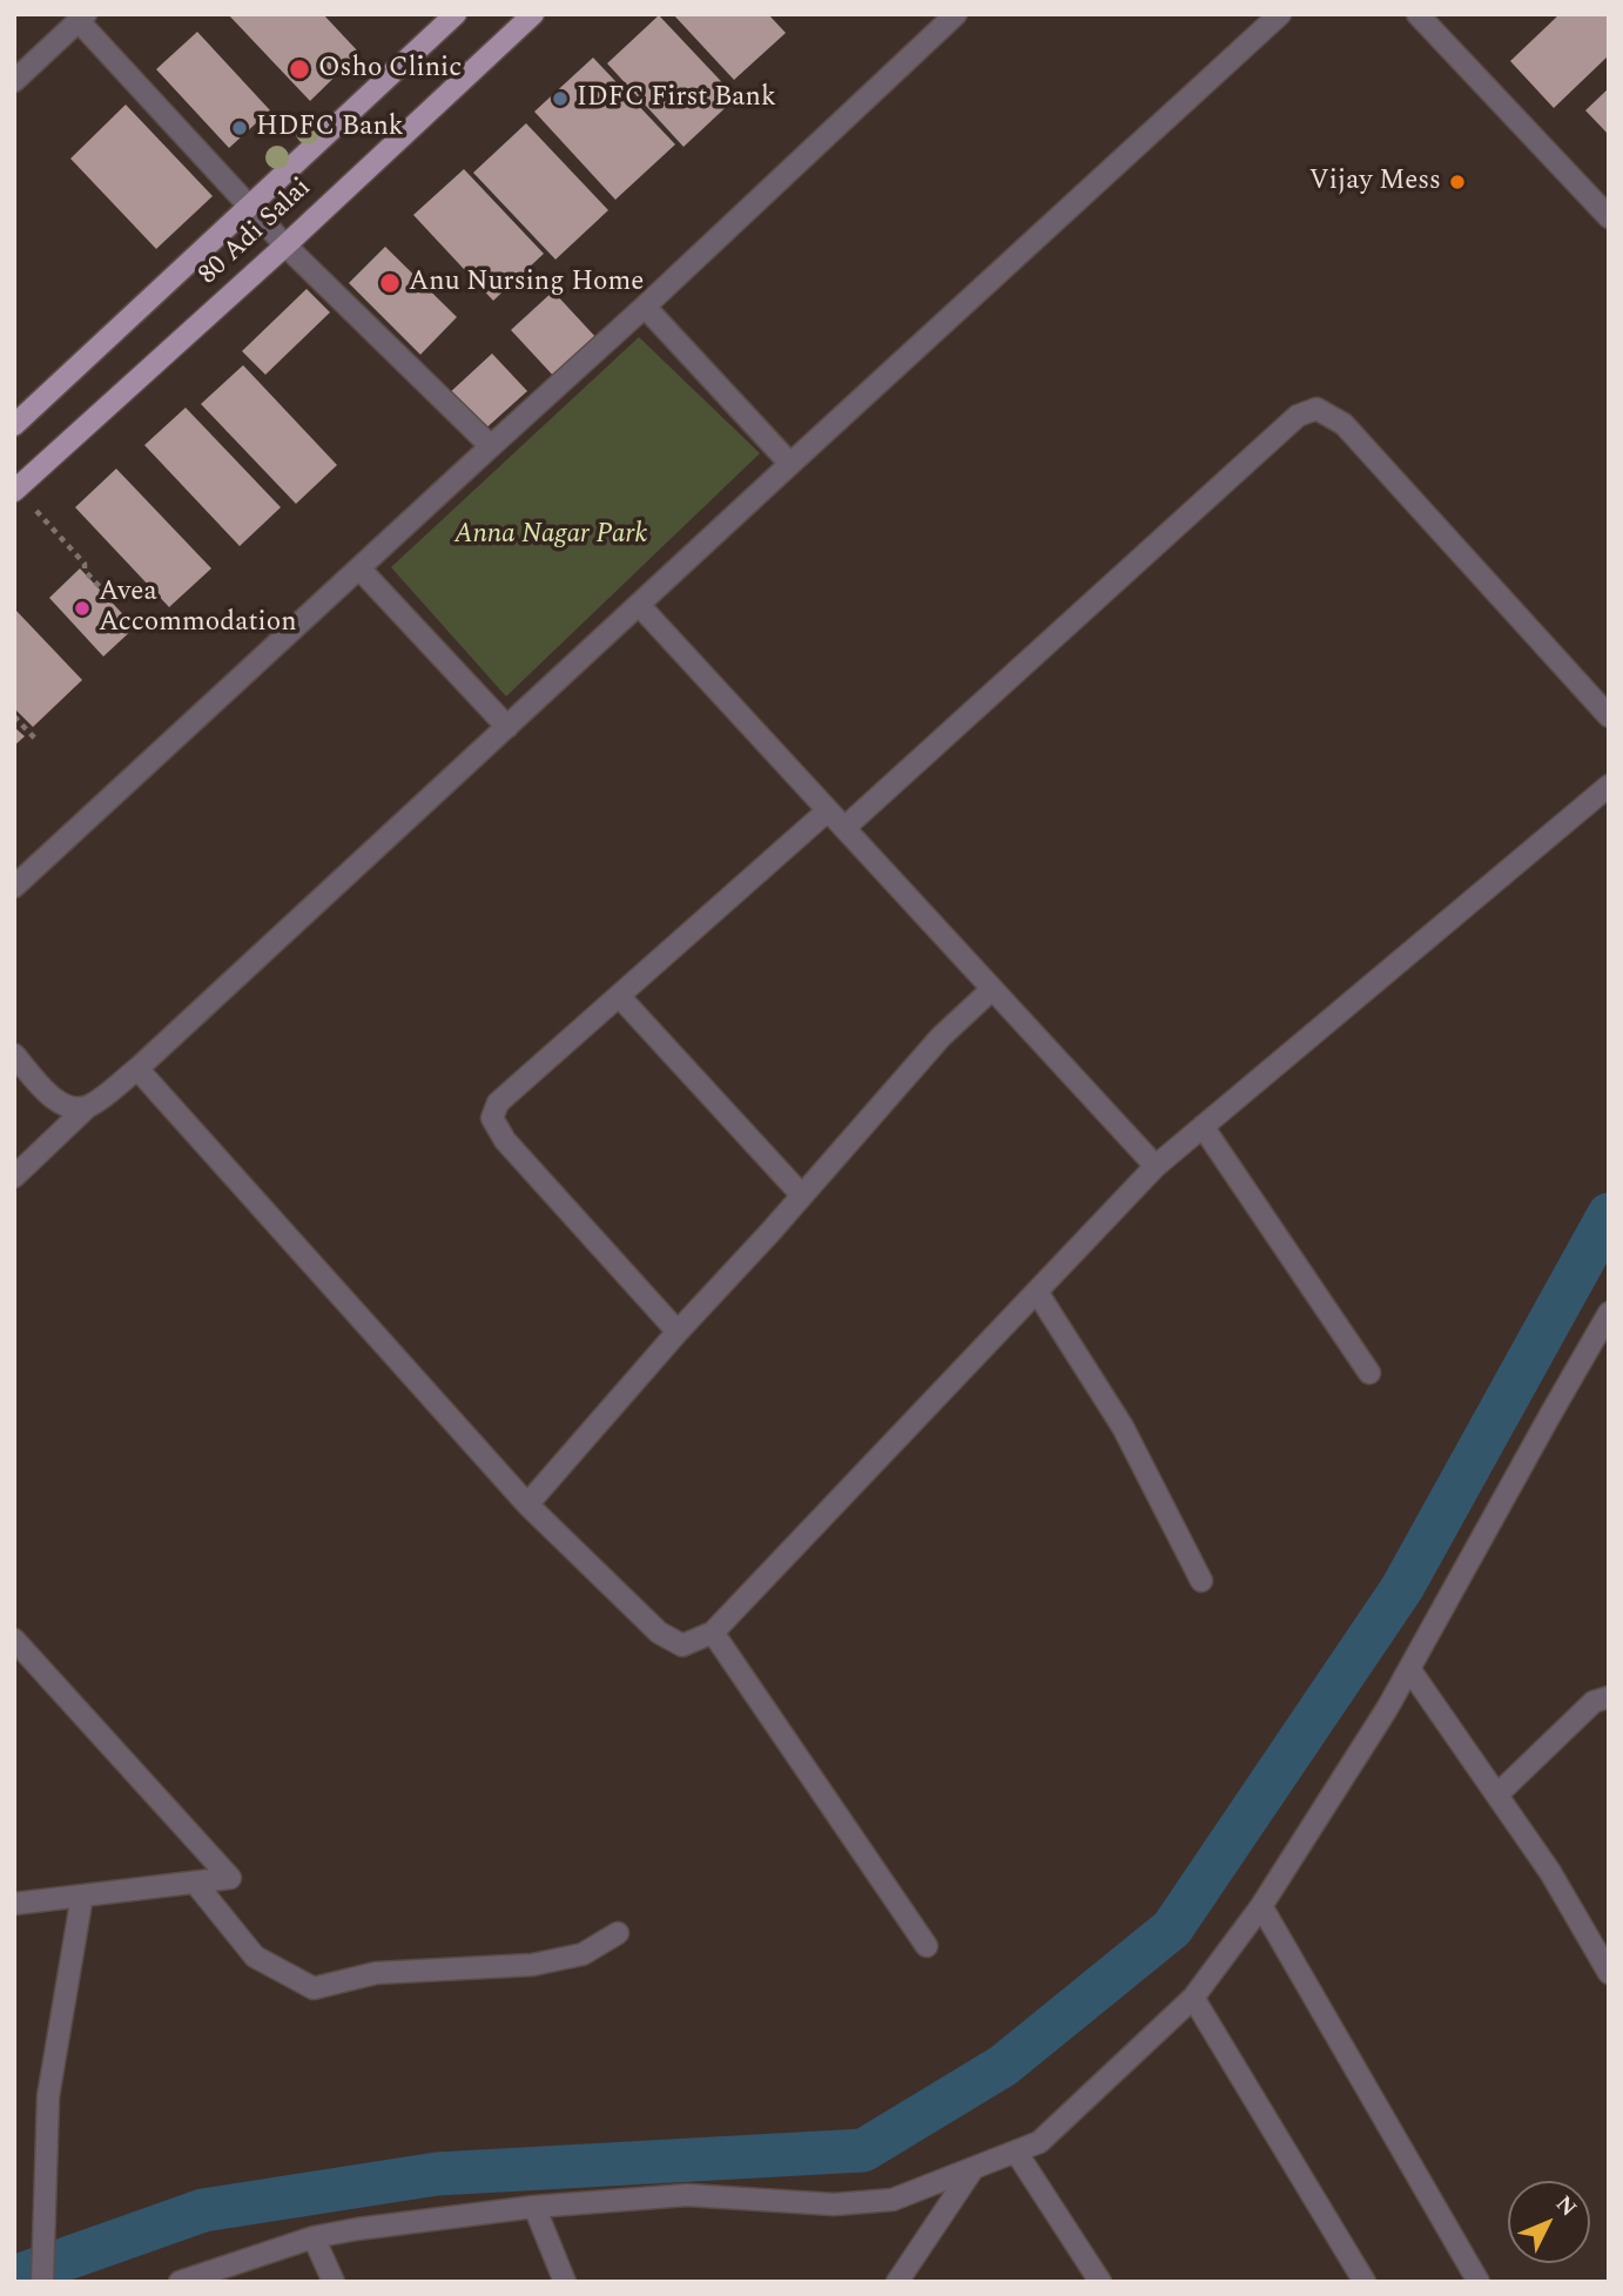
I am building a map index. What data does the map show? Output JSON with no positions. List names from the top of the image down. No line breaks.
{"streets":{"main road":["80 Adi Salai"]},"parks":["Anna Nagar Park"],"places":["Osho Clinic","IDFC First Bank","HDFC Bank","Vijay Mess","Anu Nursing Home","Avea Accommodation"],"north":"top right"}
